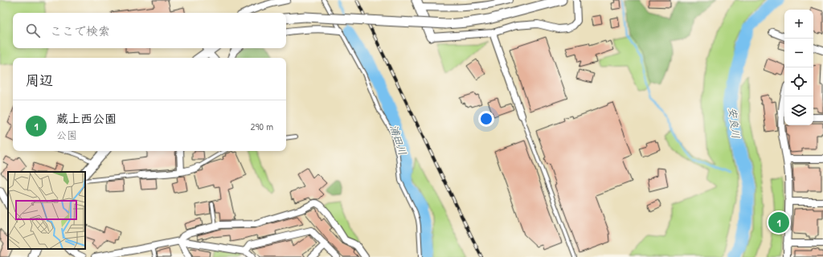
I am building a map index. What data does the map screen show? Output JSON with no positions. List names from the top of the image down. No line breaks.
{"water":["安良川","浦田川"],"page":{"map_buttons":["+","−"],"search":"ここで検索","heading":"周辺","list":[{"mark":"1","name":"蔵上西公園","note":"公園","value":"290 m"}],"pins":"1"}}
